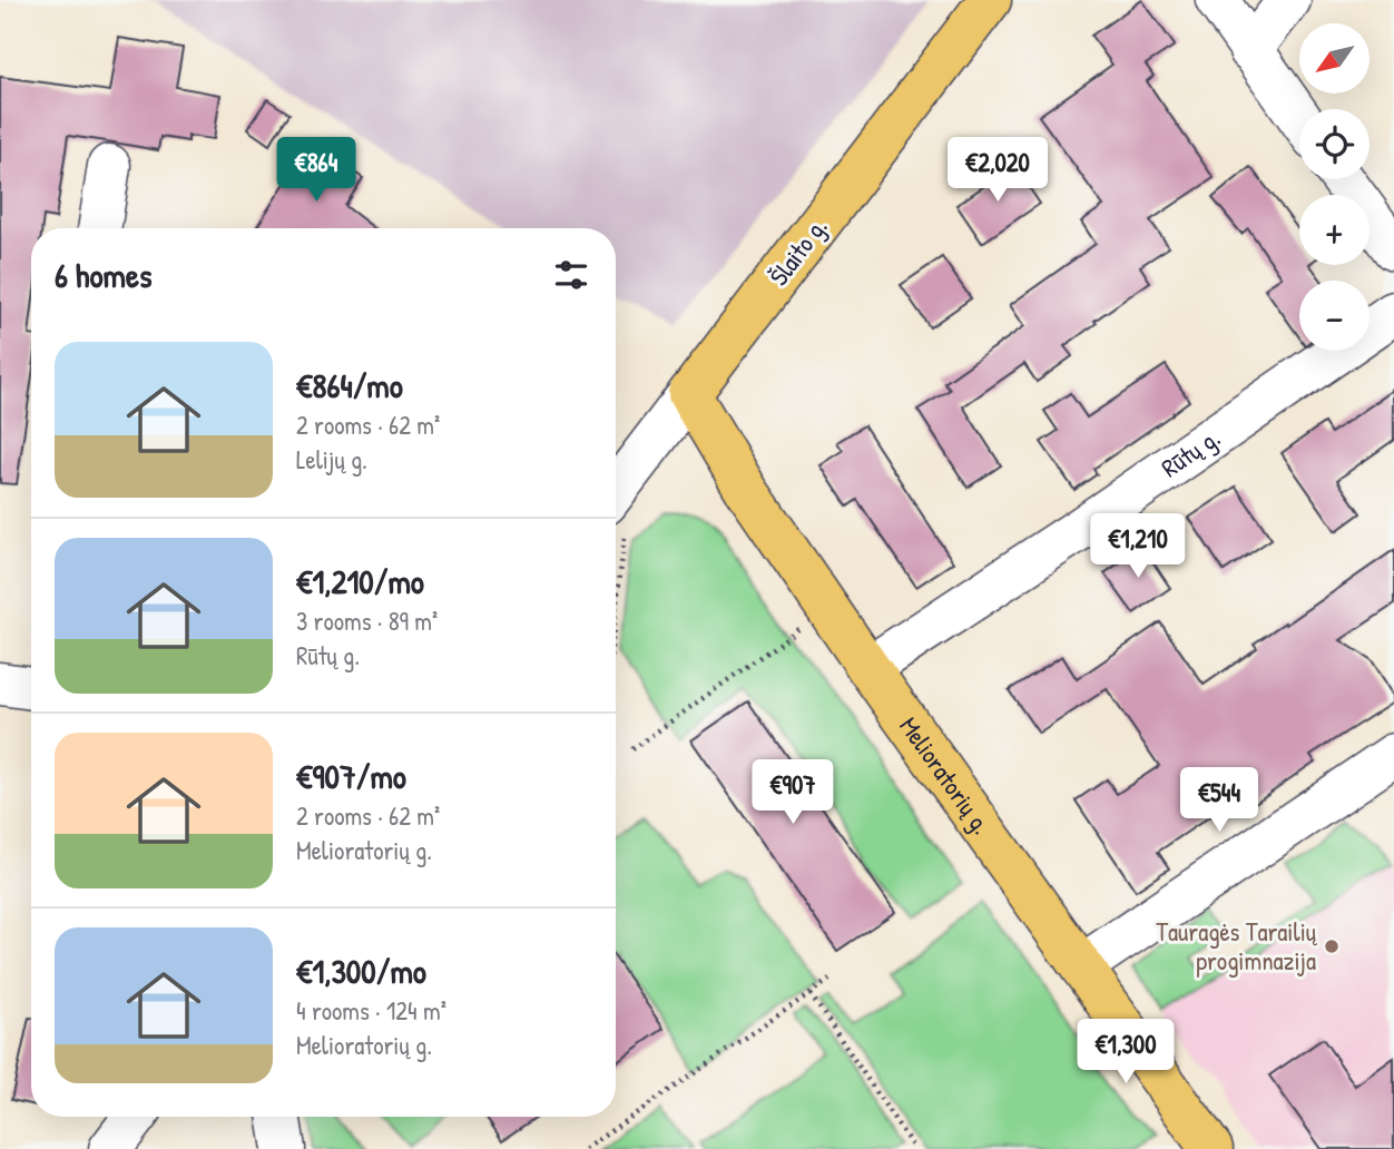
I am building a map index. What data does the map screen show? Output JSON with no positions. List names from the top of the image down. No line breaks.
{"streets":{"main road":["Šlaito g.","Melioratorių g."],"street":["Rūtų g."]},"crossings":[["Šlaito g.","Melioratorių g."],["Rūtų g.","Melioratorių g."]],"places":["Tauragės Tarailių progimnazija"],"north":"bottom left","page":{"map_buttons":["+","−"],"price":["€864","€2,020","€1,210","€907","€544","€1,300"],"heading":"6 homes","list":[{"name":"€864/mo","note":"2 rooms · 62 m² · Lelijų g."},{"name":"€1,210/mo","note":"3 rooms · 89 m² · Rūtų g."},{"name":"€907/mo","note":"2 rooms · 62 m² · Melioratorių g."},{"name":"€1,300/mo","note":"4 rooms · 124 m² · Melioratorių g."}]}}
